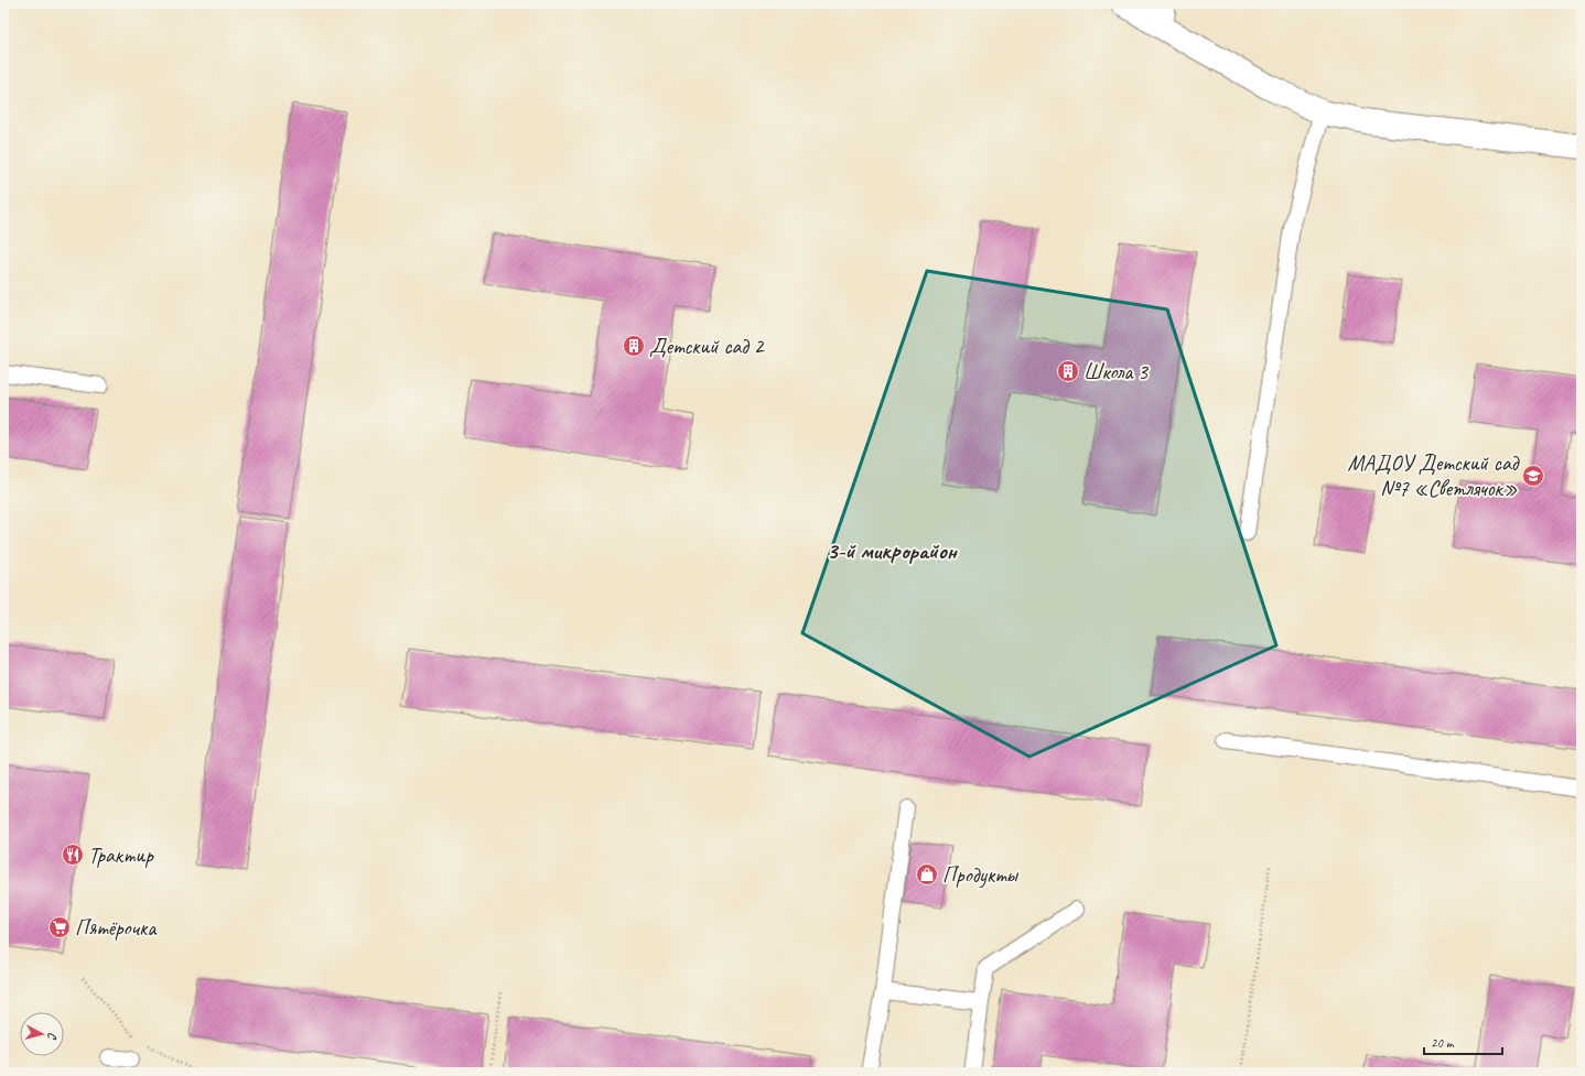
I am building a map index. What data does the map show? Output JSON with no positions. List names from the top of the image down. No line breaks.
{"districts":["3-й микрорайон"],"places":{"building":["Детский сад 2","Школа 3"],"school or university":["МАДОУ Детский сад №7 «Светлячок»"],"restaurant":["Трактир"],"shop":["Продукты"],"supermarket":["Пятёрочка"]},"scale_bar":"20 m","north":"right"}
